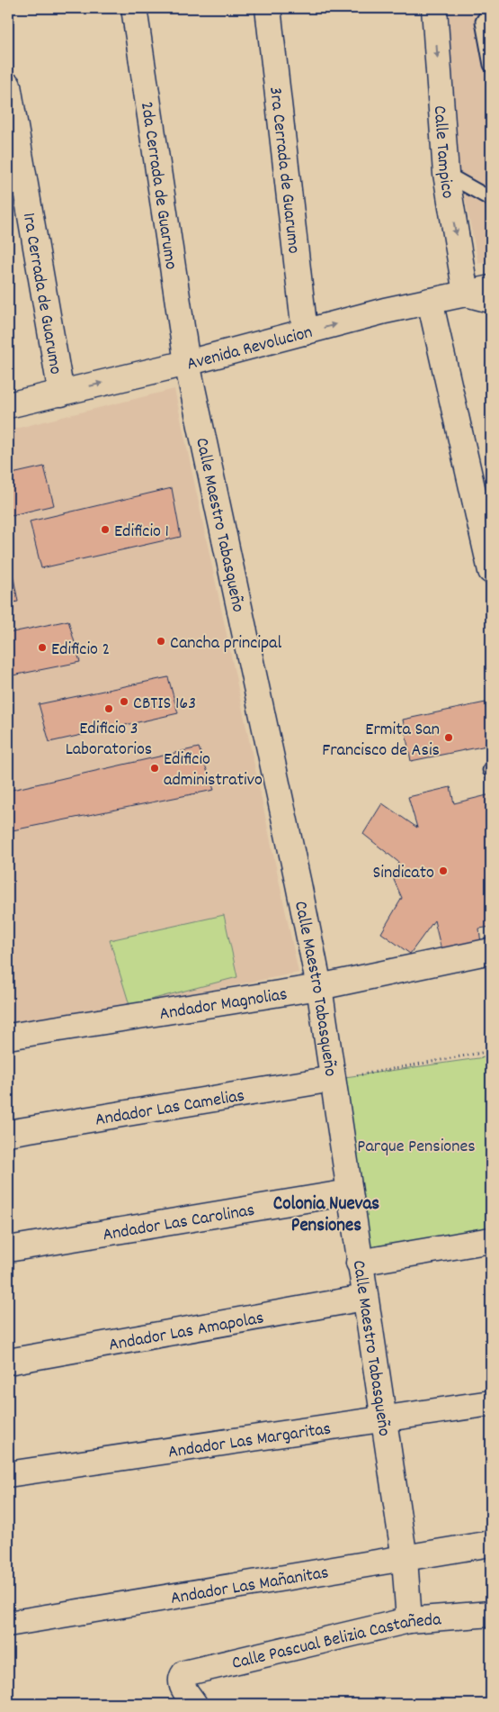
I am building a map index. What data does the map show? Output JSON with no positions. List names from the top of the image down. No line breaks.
{"streets":{"street":["Calle Tampico","3ra Cerrada de Guarumo","2da Cerrada de Guarumo","1ra Cerrada de Guarumo","Avenida Revolucion","Calle Maestro Tabasqueño","Andador Magnolias","Andador Las Camelias","Andador Las Carolinas","Andador Las Amapolas","Andador Las Margaritas","Andador Las Mañanitas","Calle Pascual Belizia Castañeda"]},"crossings":[["Calle Tampico","Avenida Revolucion"],["3ra Cerrada de Guarumo","Avenida Revolucion"],["2da Cerrada de Guarumo","Avenida Revolucion"],["2da Cerrada de Guarumo","Calle Maestro Tabasqueño"],["1ra Cerrada de Guarumo","Avenida Revolucion"],["Avenida Revolucion","Calle Maestro Tabasqueño"],["Calle Maestro Tabasqueño","Andador Magnolias"],["Calle Maestro Tabasqueño","Andador Las Camelias"],["Calle Maestro Tabasqueño","Andador Las Carolinas"],["Calle Maestro Tabasqueño","Andador Las Amapolas"],["Calle Maestro Tabasqueño","Andador Las Margaritas"],["Calle Maestro Tabasqueño","Andador Las Mañanitas"],["Calle Maestro Tabasqueño","Calle Pascual Belizia Castañeda"]],"one_way":["Calle Tampico","Avenida Revolucion"],"districts":["Colonia Nuevas Pensiones"],"parks":["Parque Pensiones"],"places":["Edificio 1","Cancha principal","Edificio 2","CBTIS 163","Edificio 3 Laboratorios","Ermita San Francisco de Asis","Edificio administrativo","Sindicato"]}
